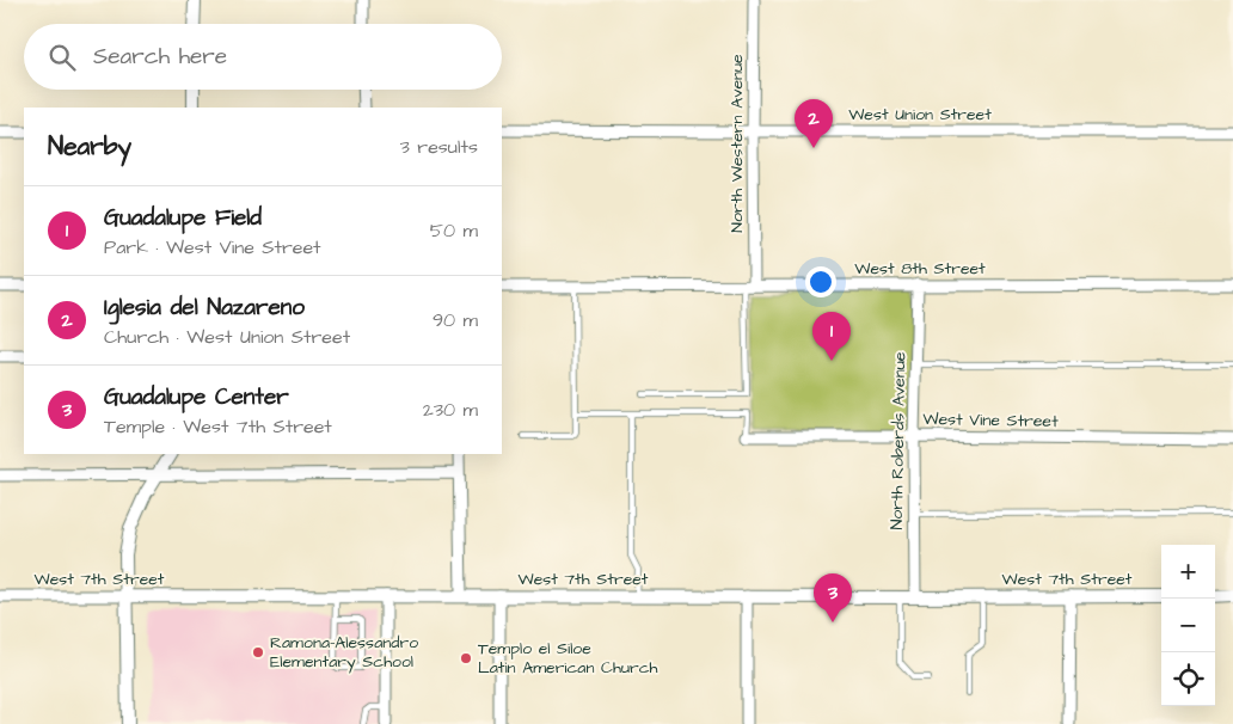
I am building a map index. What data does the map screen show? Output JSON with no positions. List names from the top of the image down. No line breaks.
{"streets":{"street":["West Union Street","North Western Avenue","West 8th Street","West Vine Street","North Roberds Avenue","West 7th Street"]},"crossings":[["West Union Street","North Western Avenue"],["North Western Avenue","West 8th Street"],["West 8th Street","North Roberds Avenue"],["West Vine Street","North Roberds Avenue"],["North Roberds Avenue","West 7th Street"]],"places":["Ramona-Alessandro Elementary School","Templo el Siloe Latin American Church"],"page":{"search":"Search here","pins":["2","1","3"],"heading":["Nearby","3 results"],"list":[{"mark":"1","name":"Guadalupe Field","note":"Park · West Vine Street","value":"50 m"},{"mark":"2","name":"Iglesia del Nazareno","note":"Church · West Union Street","value":"90 m"},{"mark":"3","name":"Guadalupe Center","note":"Temple · West 7th Street","value":"230 m"}],"map_buttons":["+","−"]}}
